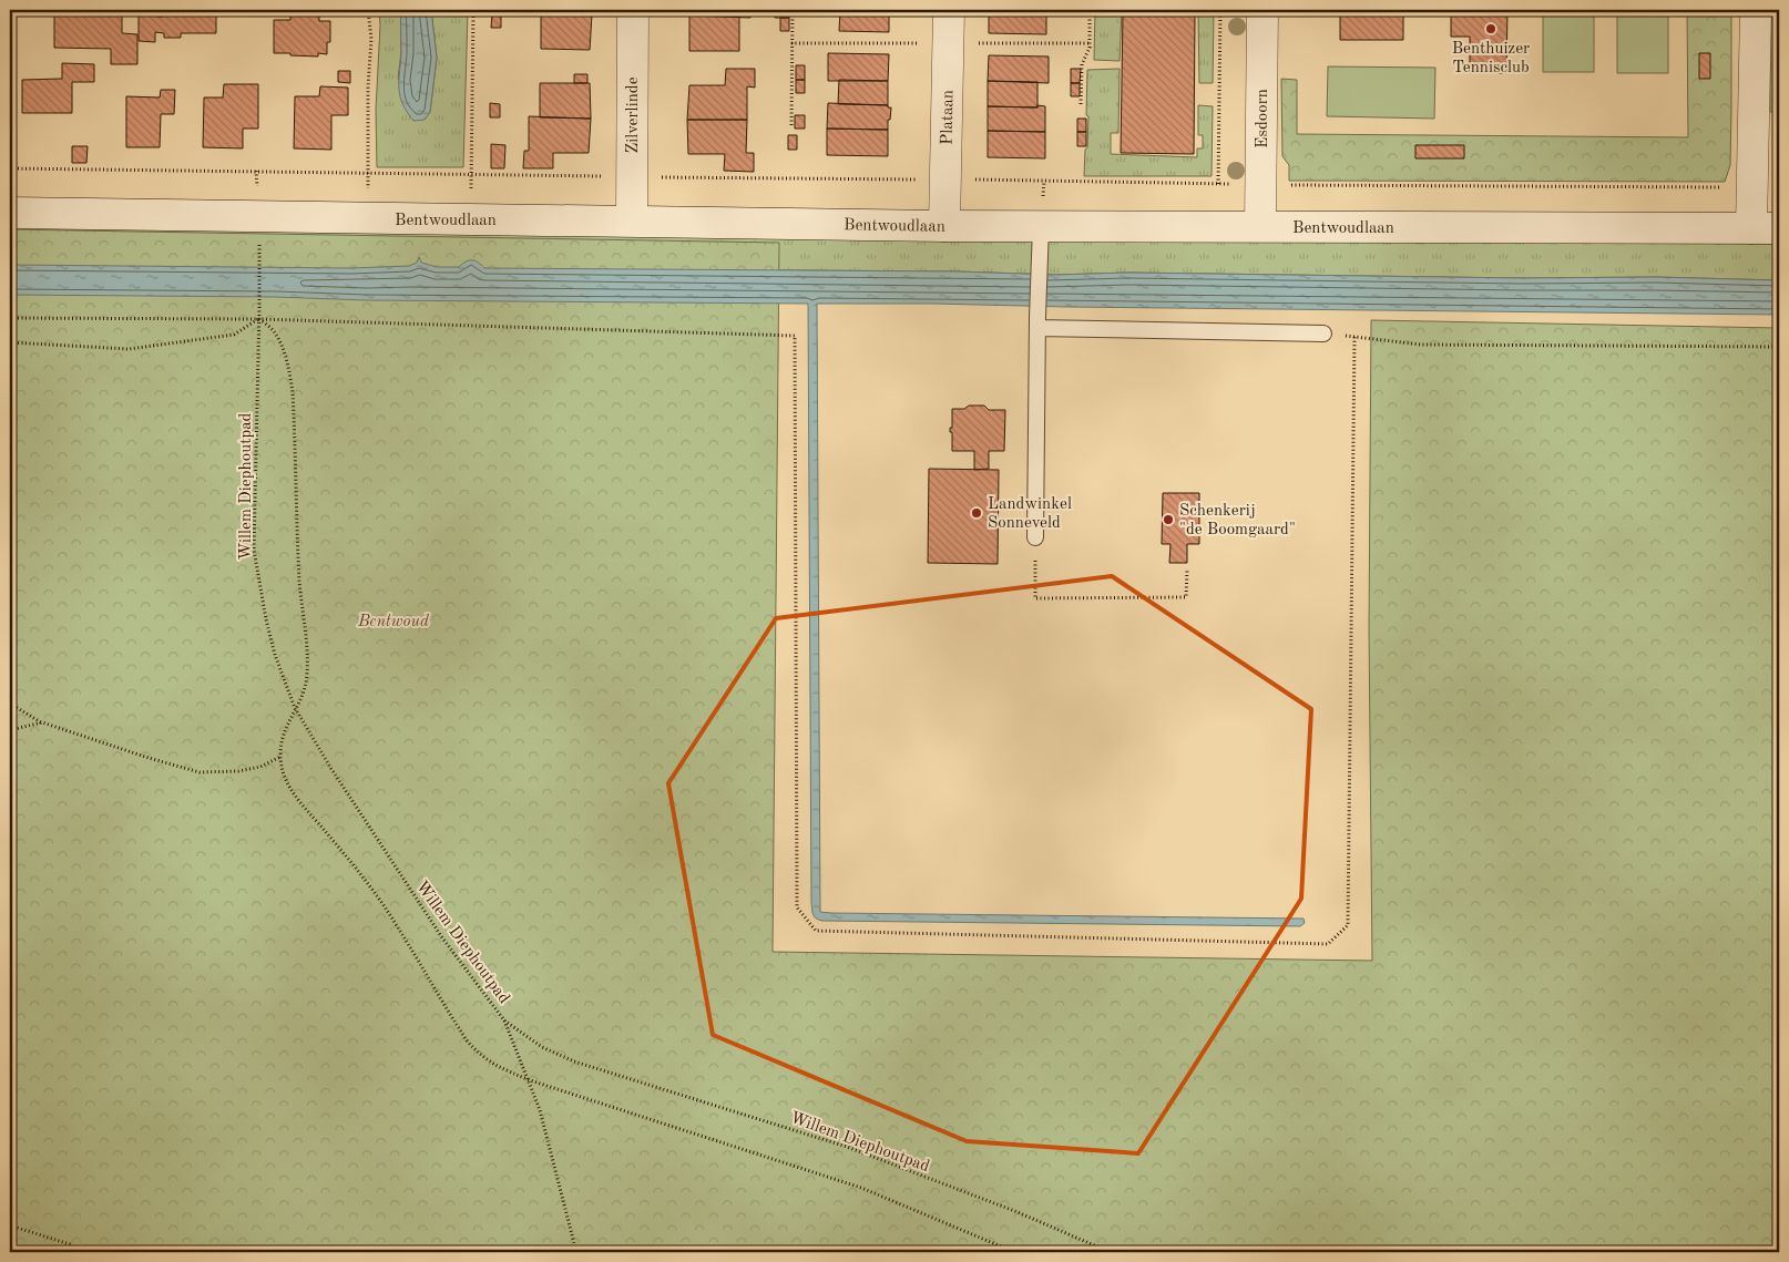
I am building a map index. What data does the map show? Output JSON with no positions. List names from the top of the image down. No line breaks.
{"streets":{"main road":["Zilverlinde","Plataan","Esdoorn","Bentwoudlaan"],"path":["Willem Diephoutpad"]},"crossings":[["Zilverlinde","Bentwoudlaan"],["Plataan","Bentwoudlaan"],["Esdoorn","Bentwoudlaan"]],"parks":["Bentwoud"],"places":["Benthuizer Tennisclub","Landwinkel Sonneveld","Schenkerij \"de Boomgaard\""]}
